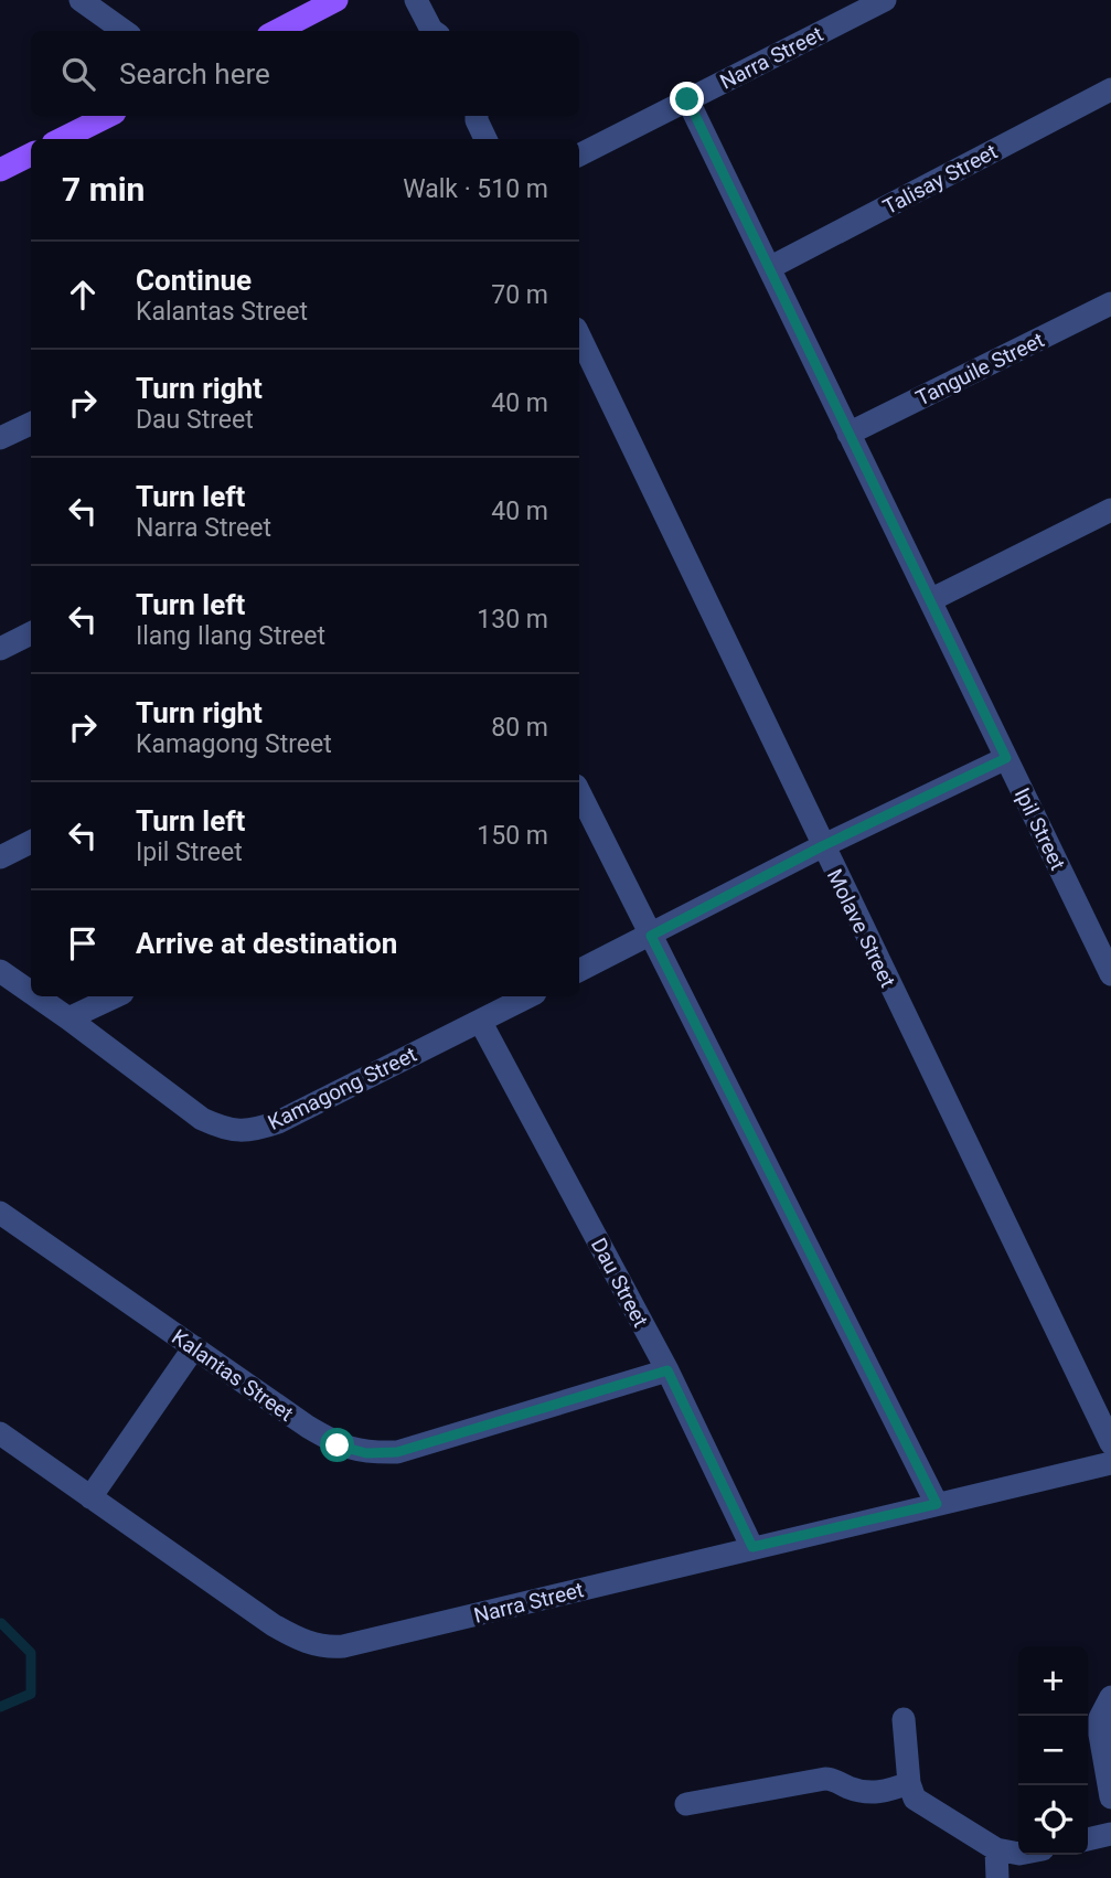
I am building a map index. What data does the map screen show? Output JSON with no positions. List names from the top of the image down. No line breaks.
{"streets":{"street":["Narra Street","Talisay Street","Tanguile Street","Ipil Street","Molave Street","Kamagong Street","Dau Street","Kalantas Street"]},"crossings":[["Narra Street","Ipil Street"],["Narra Street","Dau Street"],["Talisay Street","Ipil Street"],["Tanguile Street","Ipil Street"],["Kamagong Street","Dau Street"],["Dau Street","Kalantas Street"]],"page":{"search":"Search here","heading":["7 min","Walk · 510 m"],"list":[["Continue","Kalantas Street","70 m"],["Turn right","Dau Street","40 m"],["Turn left","Narra Street","40 m"],["Turn left","Ilang Ilang Street","130 m"],["Turn right","Kamagong Street","80 m"],["Turn left","Ipil Street","150 m"],"Arrive at destination"],"map_buttons":["+","−"]}}
